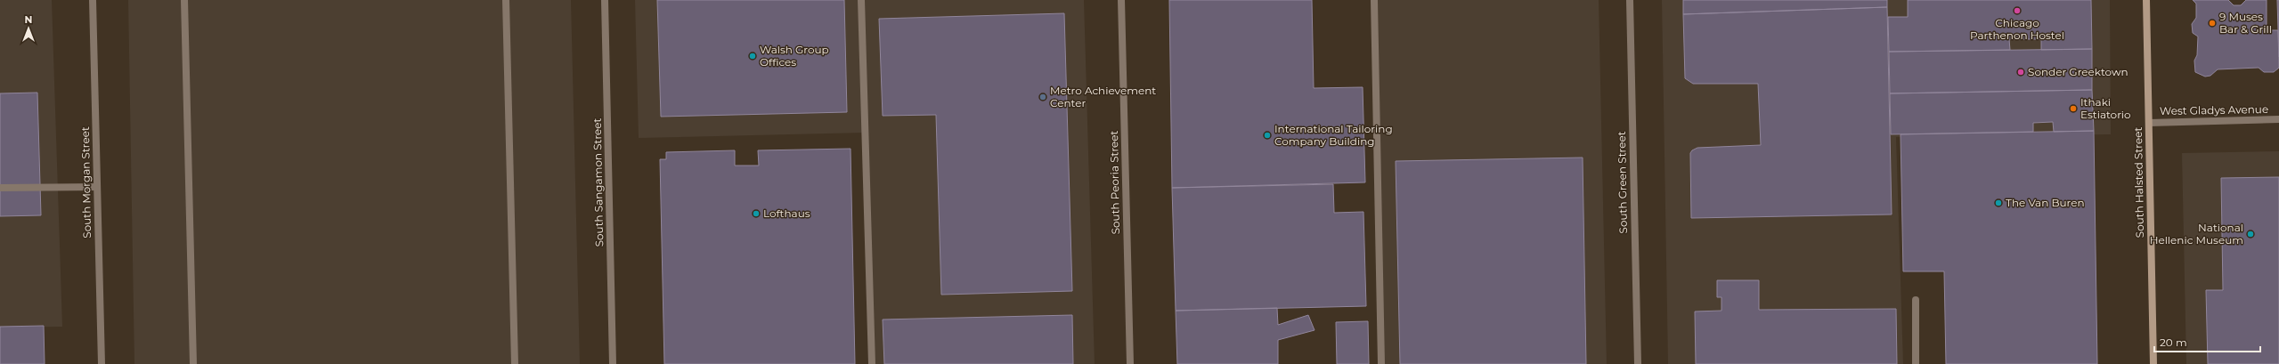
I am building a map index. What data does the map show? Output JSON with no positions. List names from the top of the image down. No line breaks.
{"streets":{"main road":["South Halsted Street"],"street":["West Gladys Avenue","South Morgan Street","South Sangamon Street","South Peoria Street","South Green Street"]},"crossings":[["West Gladys Avenue","South Halsted Street"]],"places":["Chicago Parthenon Hostel","9 Muses Bar & Grill","Walsh Group Offices","Sonder Greektown","Metro Achievement Center","Ithaki Estiatorio","International Tailoring Company Building","The Van Buren","Lofthaus","National Hellenic Museum"],"scale_bar":"20 m","north":"top"}
